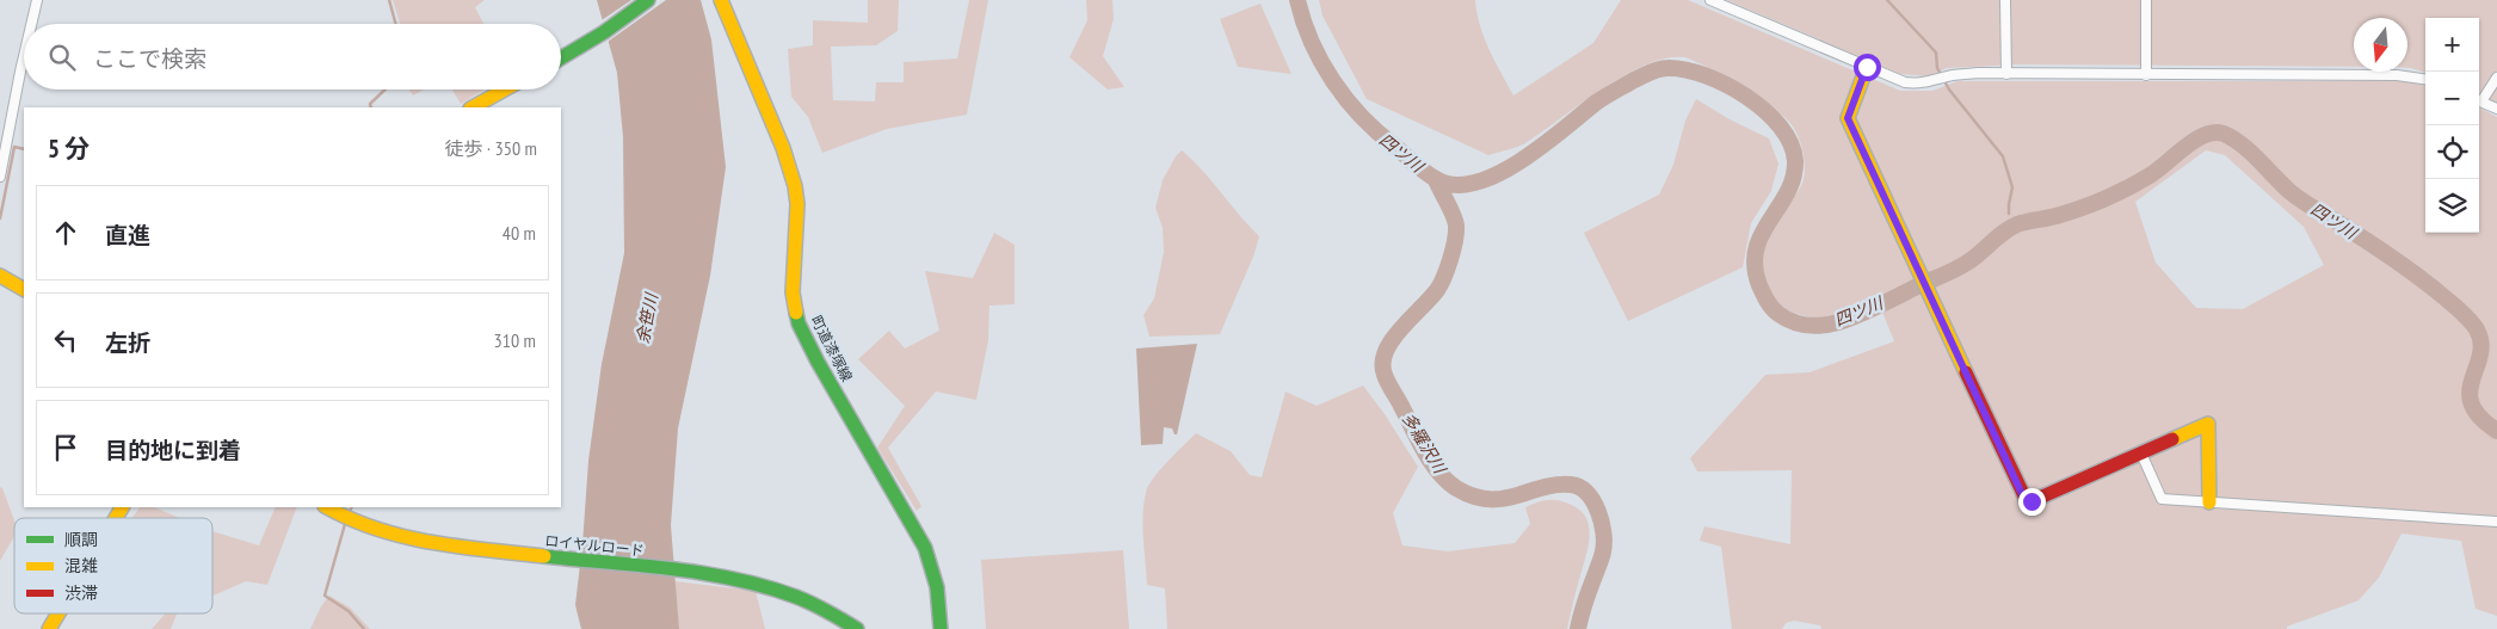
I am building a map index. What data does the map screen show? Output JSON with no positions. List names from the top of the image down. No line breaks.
{"streets":{"main road":["町道漆塚線","ロイヤルロード"]},"water":["四ツ川","余笹川","多羅沢川"],"legend":["順調","混雑","渋滞"],"north":"bottom","page":{"map_buttons":["+","−"],"search":"ここで検索","heading":["5 分","徒歩 · 350 m"],"list":[["直進","40 m"],["左折","310 m"],"目的地に到着"]}}
